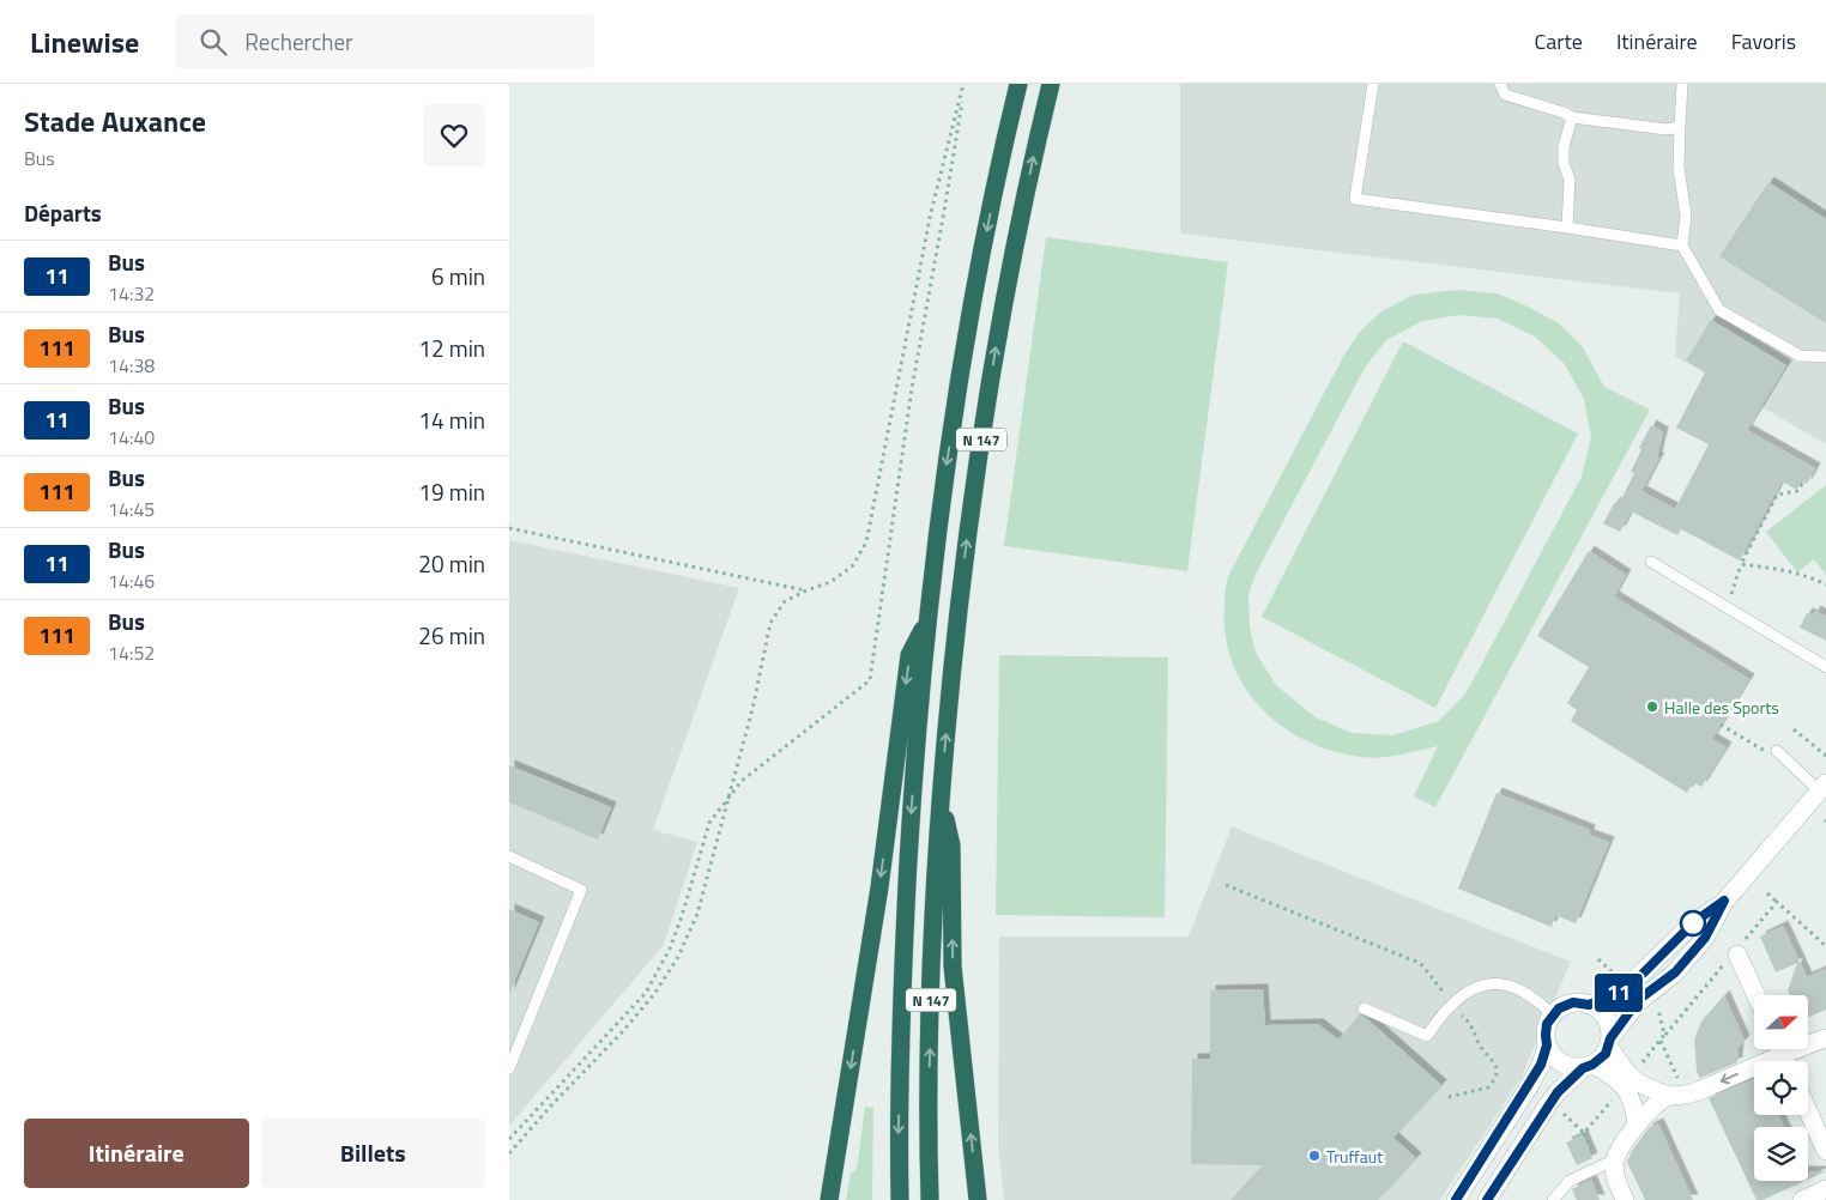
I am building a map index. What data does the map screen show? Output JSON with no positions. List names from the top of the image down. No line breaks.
{"streets":{"highway":["N 147"]},"places":["Halle des Sports","Truffaut"],"lines":["bus line 11"],"north":"right","page":{"header":"Linewise","search":"Rechercher","nav":["Carte","Itinéraire","Favoris"],"heading":[["Stade Auxance","Bus"],"Départs"],"on_map":"11","list":[{"mark":"11","name":"Bus","note":"14:32","value":"6 min"},{"mark":"111","name":"Bus","note":"14:38","value":"12 min"},{"mark":"11","name":"Bus","note":"14:40","value":"14 min"},{"mark":"111","name":"Bus","note":"14:45","value":"19 min"},{"mark":"11","name":"Bus","note":"14:46","value":"20 min"},{"mark":"111","name":"Bus","note":"14:52","value":"26 min"}],"buttons":["Itinéraire","Billets"]}}
